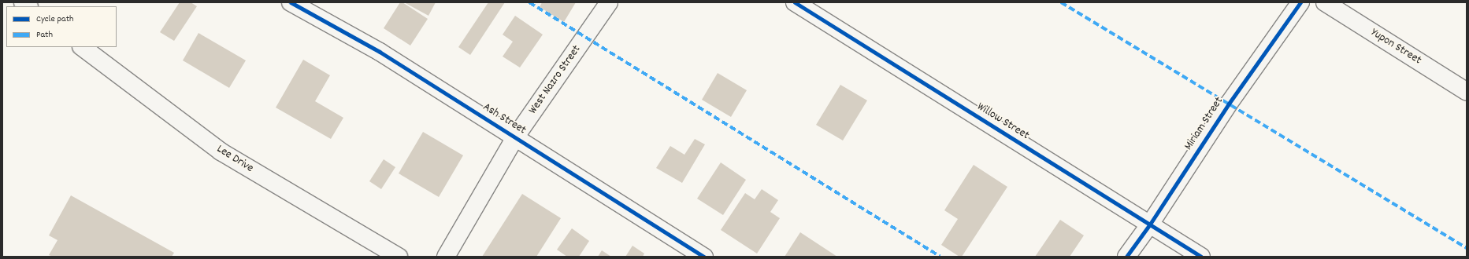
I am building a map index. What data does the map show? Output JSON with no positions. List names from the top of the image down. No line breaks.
{"streets":{"street":["Yupon Street","West Nazro Street","Ash Street","Willow Street","Miriam Street","Lee Drive"]},"crossings":[["West Nazro Street","Ash Street"],["Willow Street","Miriam Street"]],"legend":["Cycle path","Path"]}
